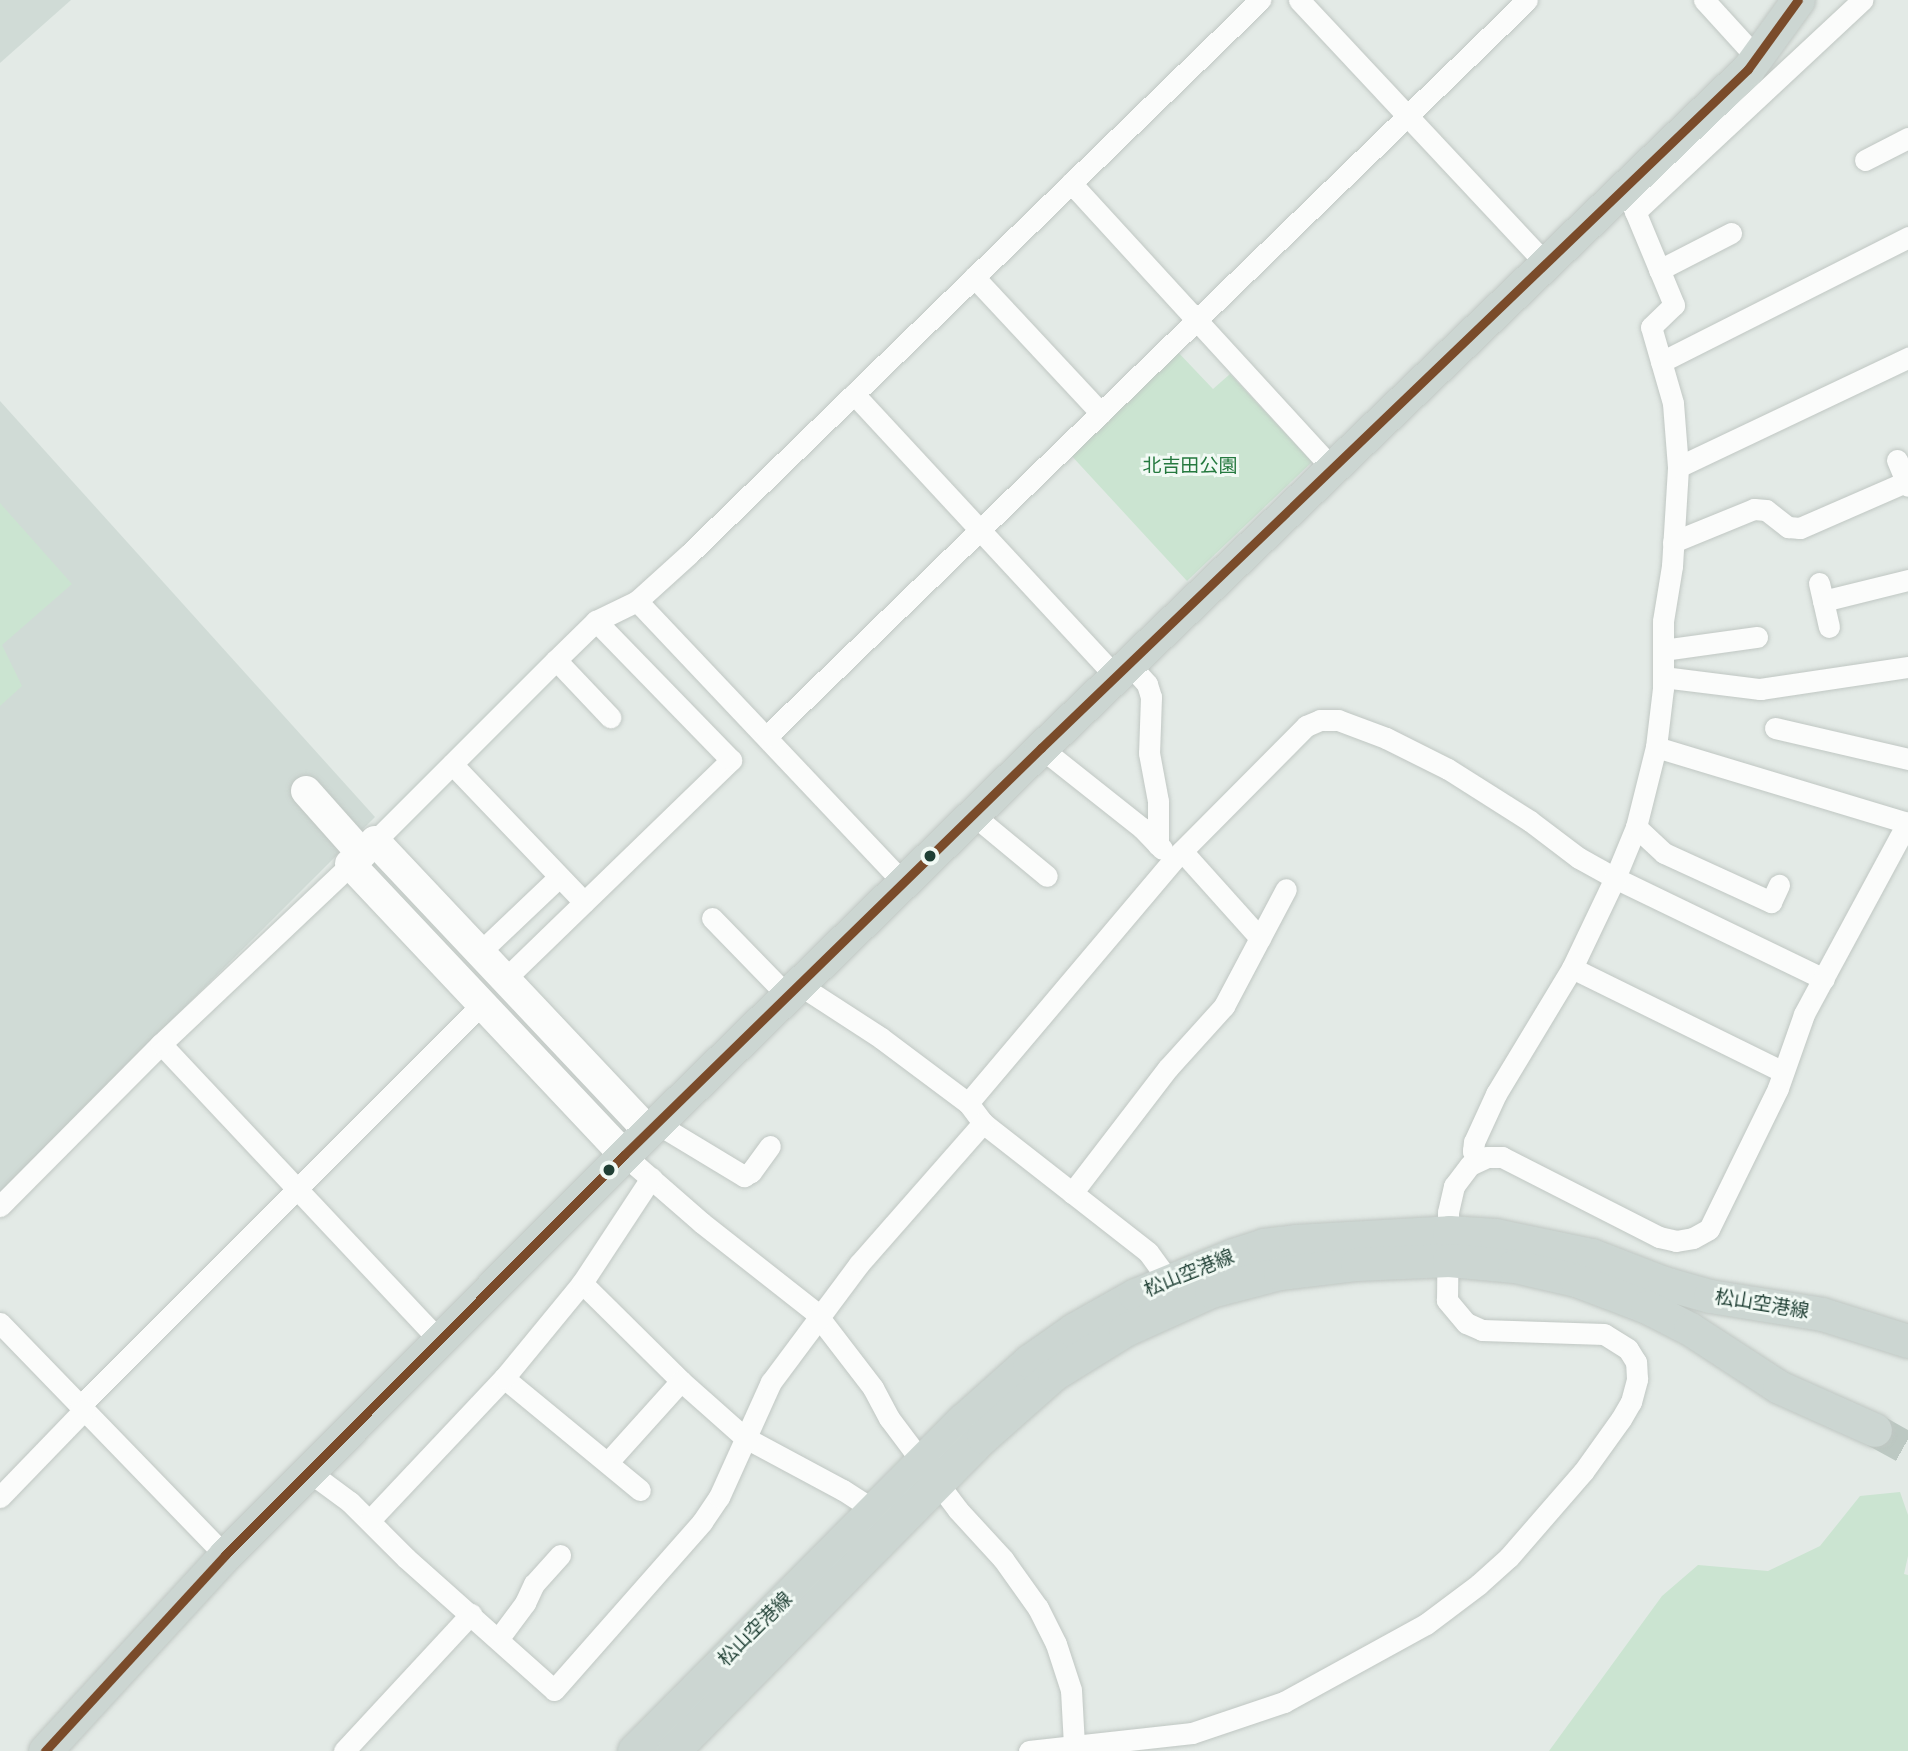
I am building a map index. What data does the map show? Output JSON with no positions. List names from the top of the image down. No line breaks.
{"streets":{"main road":["松山空港線"]},"parks":["北吉田公園"]}
